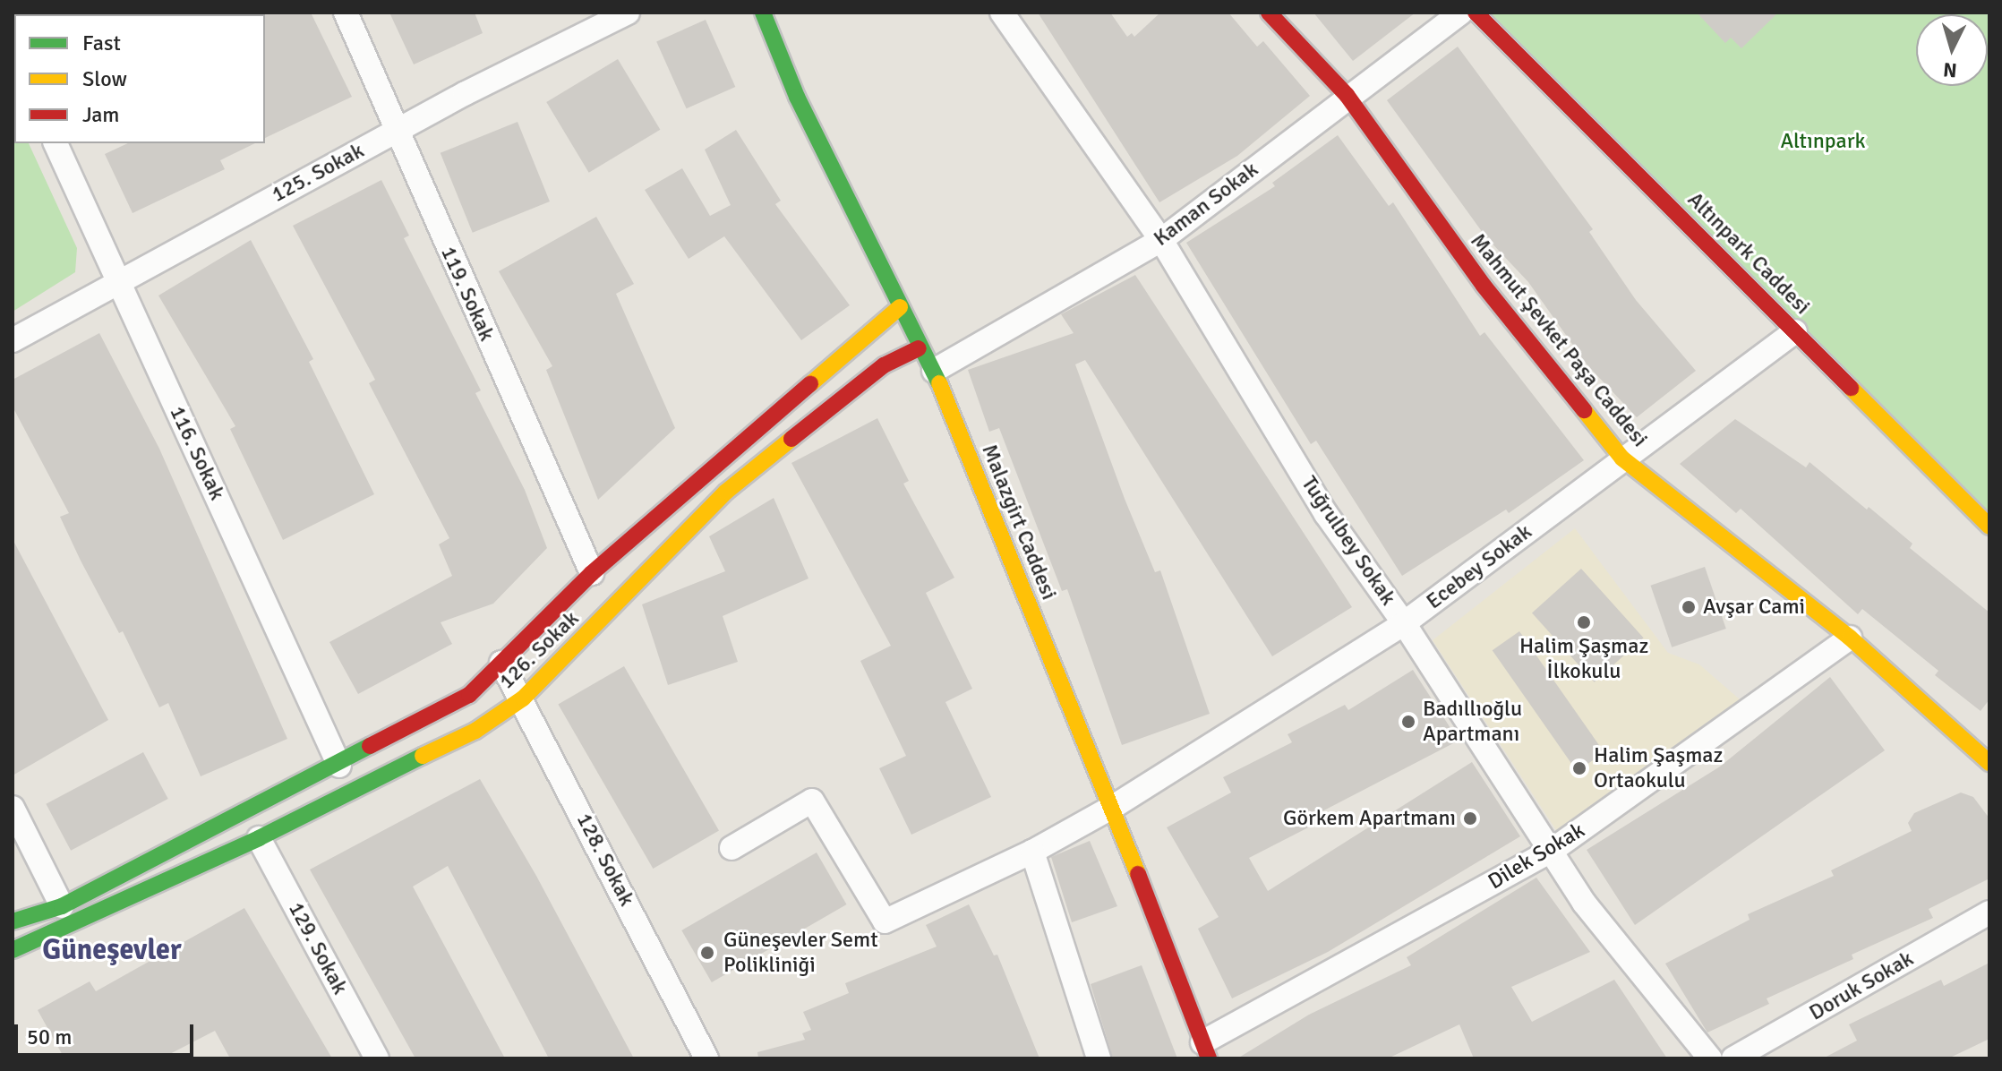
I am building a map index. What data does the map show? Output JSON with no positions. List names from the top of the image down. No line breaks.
{"streets":{"street":["125. Sokak","Kaman Sokak","Altınpark Caddesi","119. Sokak","Mahmut Şevket Paşa Caddesi","116. Sokak","Malazgirt Caddesi","Tuğrulbey Sokak","Ecebey Sokak","126. Sokak","Dilek Sokak","128. Sokak","129. Sokak","Doruk Sokak"]},"crossings":[["125. Sokak","119. Sokak"],["125. Sokak","116. Sokak"],["Kaman Sokak","Mahmut Şevket Paşa Caddesi"],["Kaman Sokak","Malazgirt Caddesi"],["Kaman Sokak","Tuğrulbey Sokak"],["Altınpark Caddesi","Ecebey Sokak"],["119. Sokak","126. Sokak"],["Mahmut Şevket Paşa Caddesi","Ecebey Sokak"],["Mahmut Şevket Paşa Caddesi","Dilek Sokak"],["116. Sokak","126. Sokak"],["Malazgirt Caddesi","Ecebey Sokak"],["Malazgirt Caddesi","126. Sokak"],["Malazgirt Caddesi","Dilek Sokak"],["Tuğrulbey Sokak","Ecebey Sokak"],["Tuğrulbey Sokak","Dilek Sokak"],["126. Sokak","128. Sokak"],["126. Sokak","129. Sokak"]],"districts":["Güneşevler"],"parks":["Altınpark"],"places":["Avşar Cami","Halim Şaşmaz İlkokulu","Badıllıoğlu Apartmanı","Halim Şaşmaz Ortaokulu","Görkem Apartmanı","Güneşevler Semt Polikliniği"],"legend":["Fast","Slow","Jam"],"scale_bar":"50 m","north":"bottom"}
